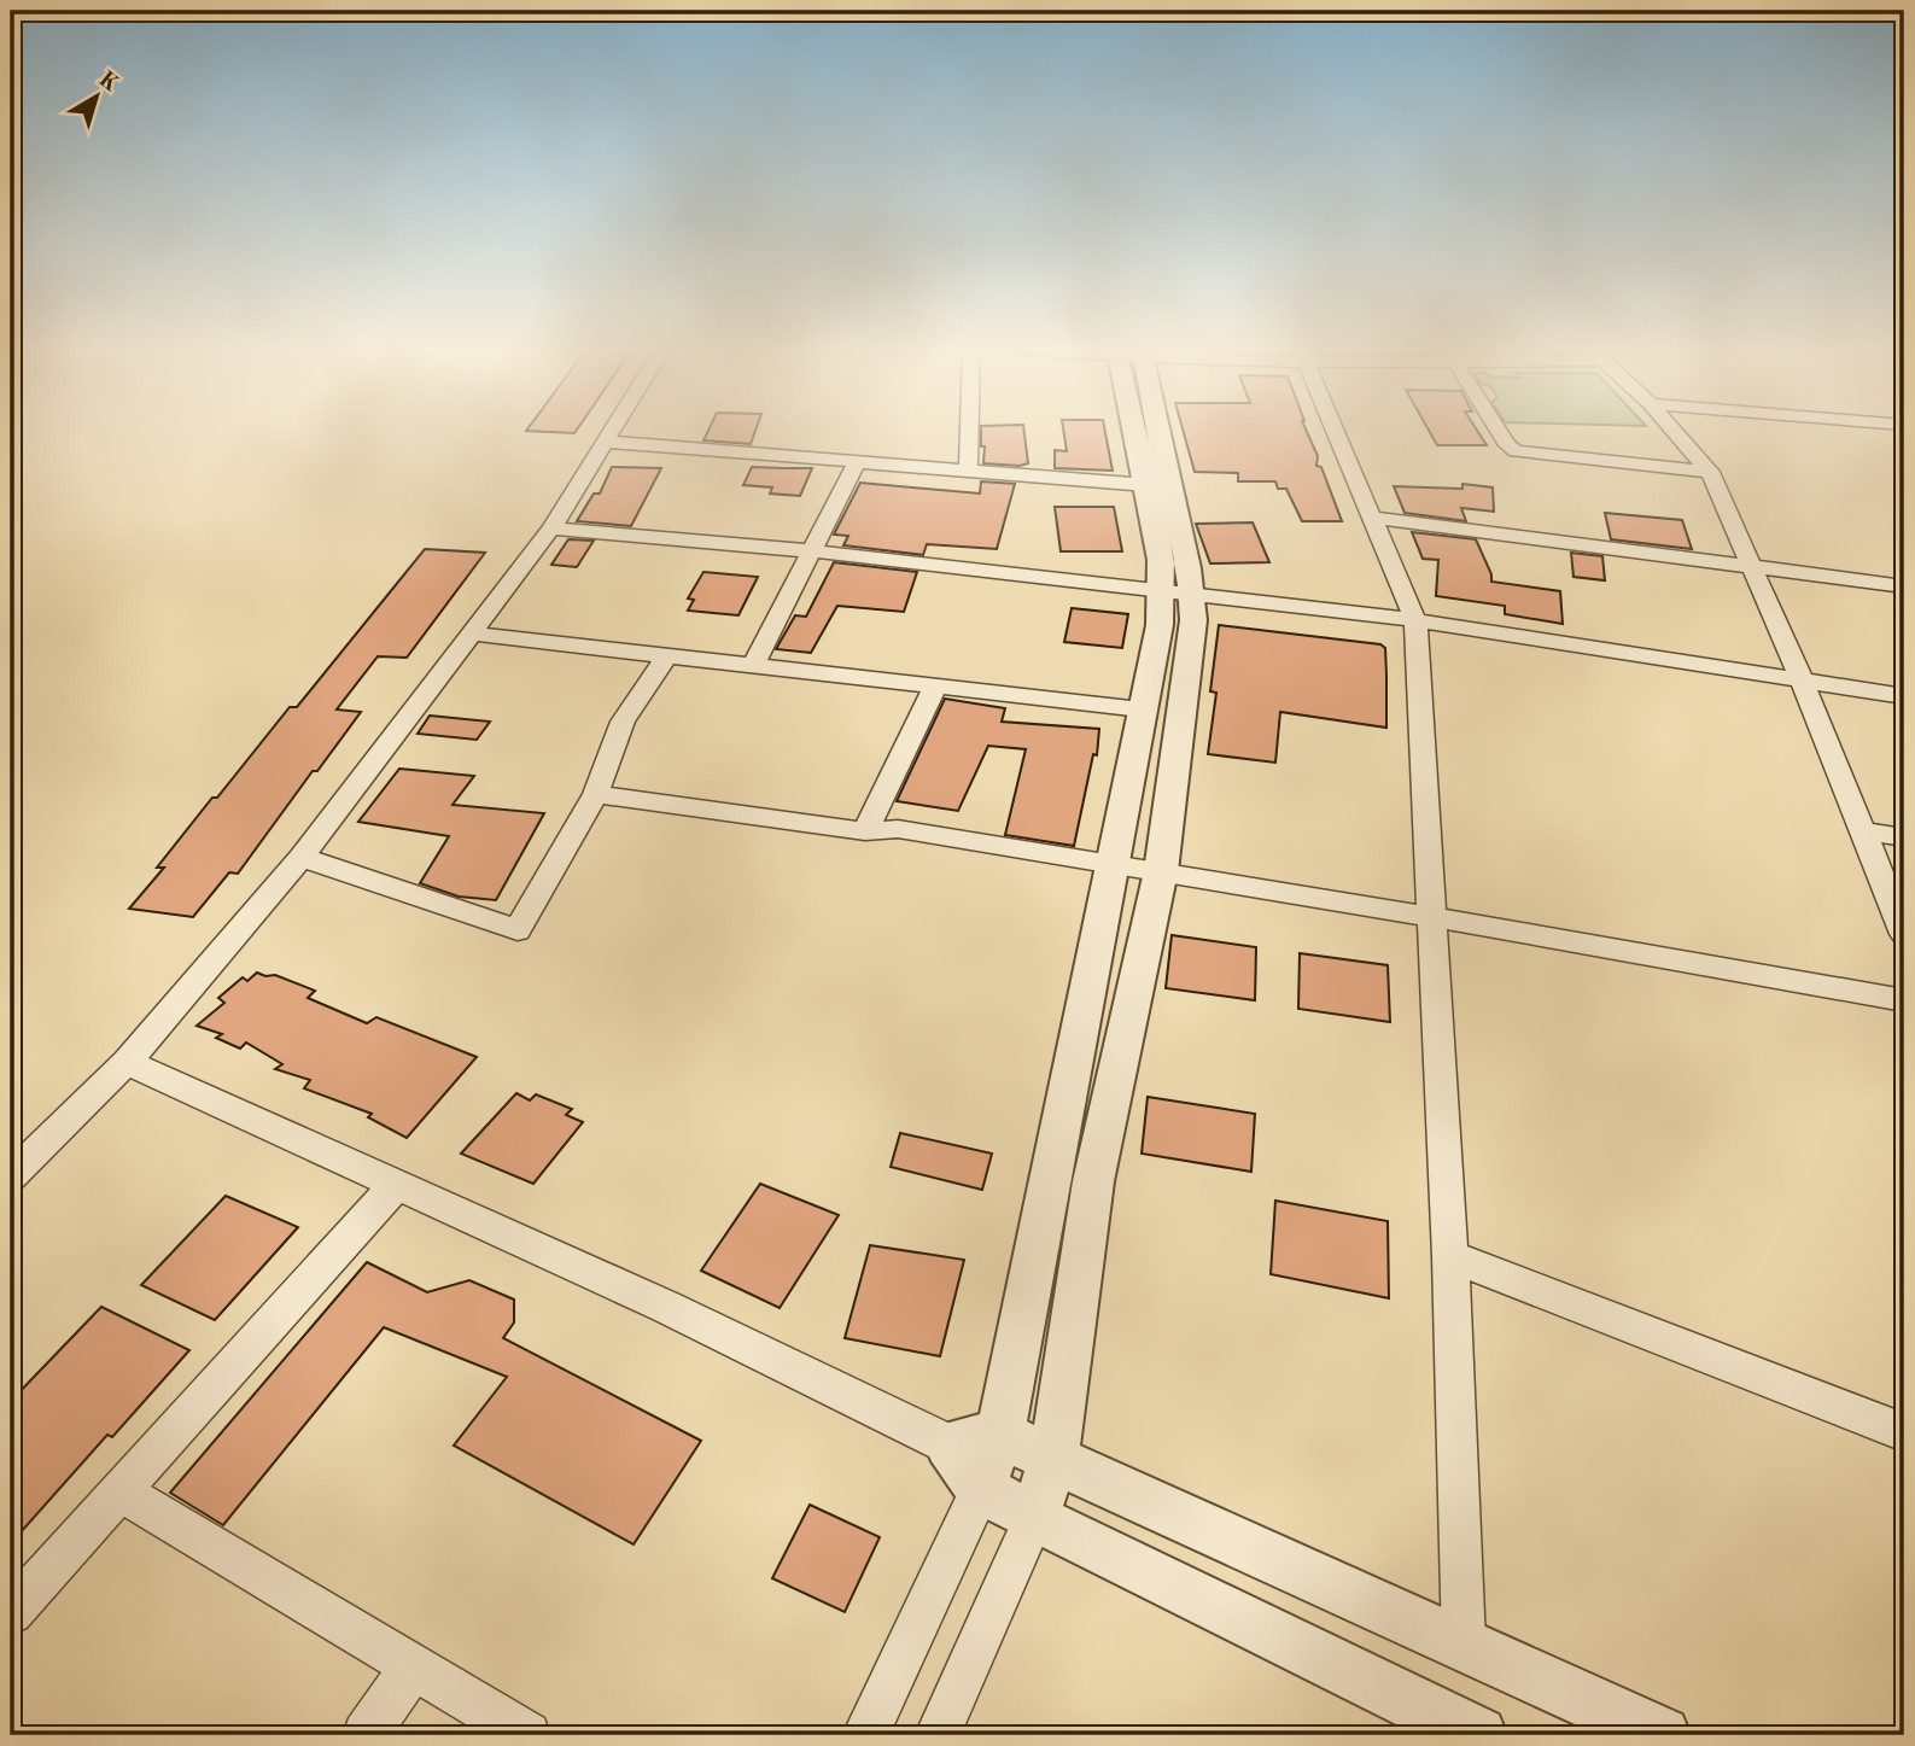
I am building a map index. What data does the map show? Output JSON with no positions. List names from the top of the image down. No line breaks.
{"north":"top right"}
